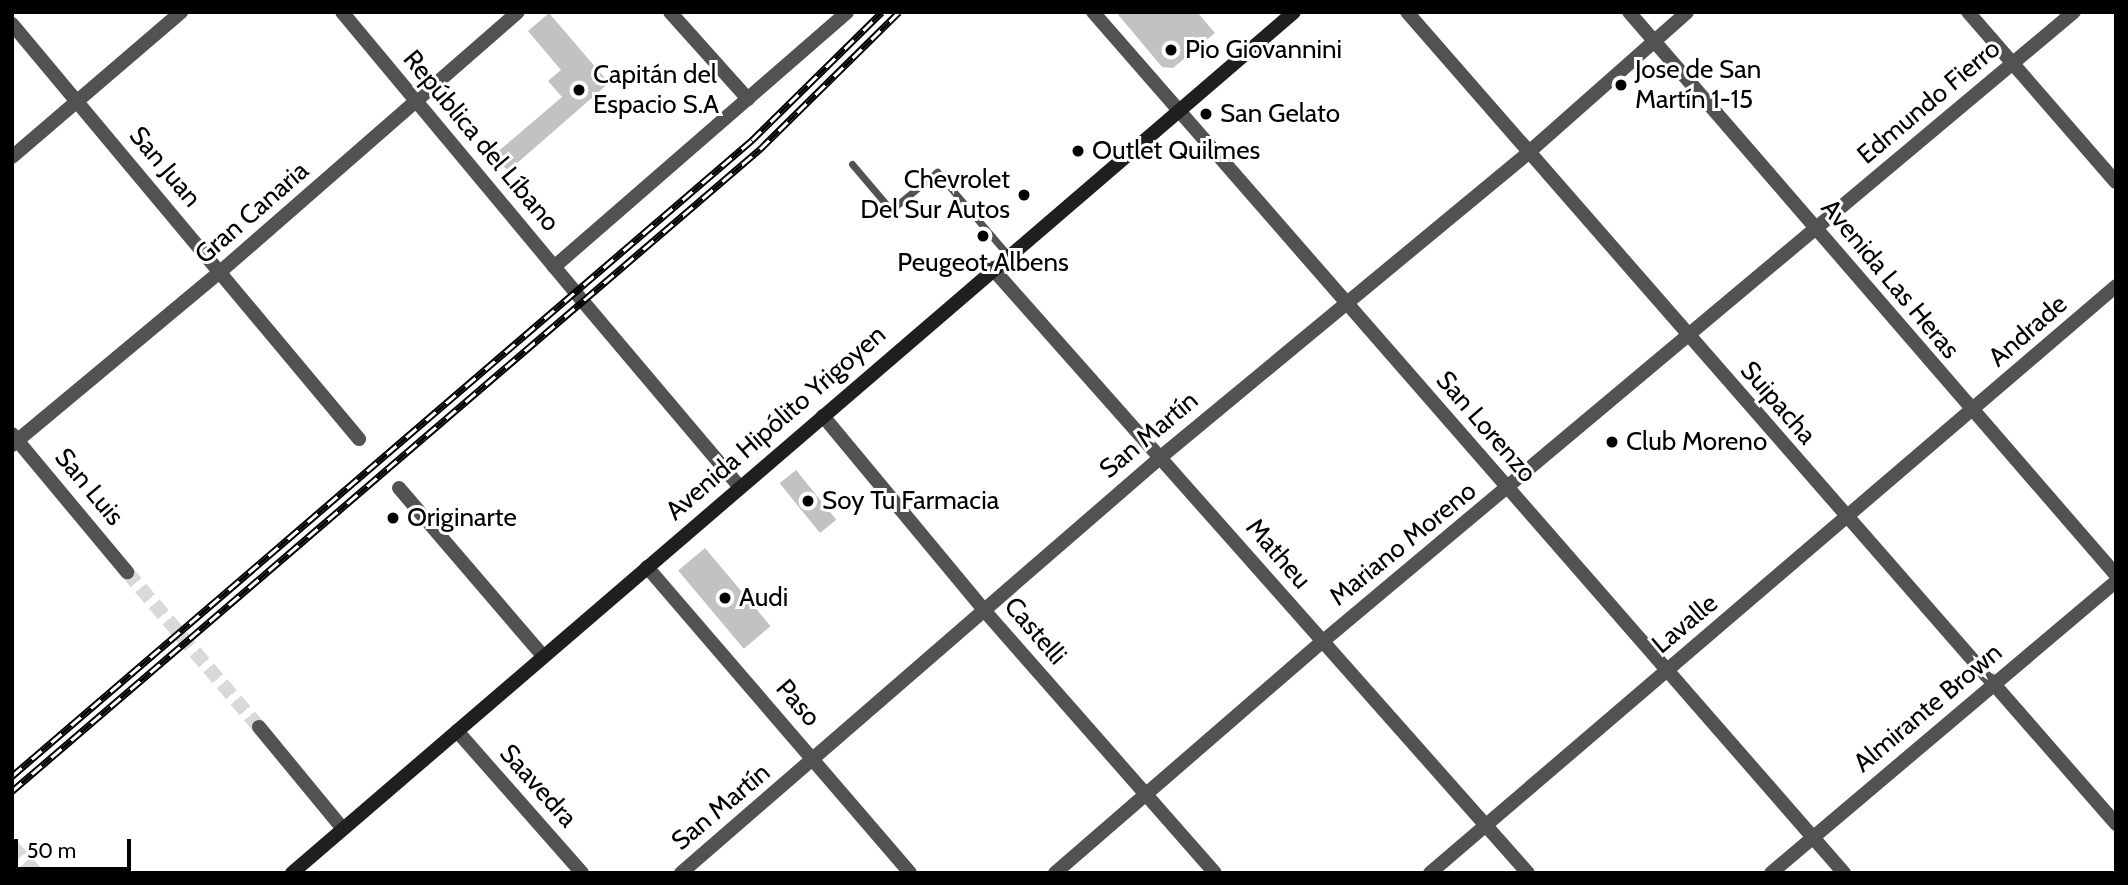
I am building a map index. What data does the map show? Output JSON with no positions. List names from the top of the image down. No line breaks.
{"streets":{"main road":["Avenida Hipólito Yrigoyen"],"street":["Edmundo Fierro","República del Líbano","San Juan","Gran Canaria","Avenida Las Heras","Andrade","Suipacha","San Lorenzo","San Martín","San Luis","Mariano Moreno","Matheu","Lavalle","Castelli","Paso","Almirante Brown","Saavedra"]},"crossings":[["Edmundo Fierro","Avenida Las Heras"],["Edmundo Fierro","Mariano Moreno"],["República del Líbano","Gran Canaria"],["República del Líbano","Avenida Hipólito Yrigoyen"],["San Juan","Gran Canaria"],["Gran Canaria","San Luis"],["Avenida Las Heras","Andrade"],["Avenida Las Heras","San Martín"],["Avenida Las Heras","Mariano Moreno"],["Avenida Las Heras","Lavalle"],["Andrade","Lavalle"],["Suipacha","San Martín"],["Suipacha","Mariano Moreno"],["Suipacha","Lavalle"],["Suipacha","Almirante Brown"],["Avenida Hipólito Yrigoyen","San Lorenzo"],["Avenida Hipólito Yrigoyen","Matheu"],["Avenida Hipólito Yrigoyen","Castelli"],["Avenida Hipólito Yrigoyen","Paso"],["Avenida Hipólito Yrigoyen","Saavedra"],["San Lorenzo","San Martín"],["San Lorenzo","Mariano Moreno"],["San Lorenzo","Lavalle"],["San Lorenzo","Almirante Brown"],["San Martín","Matheu"],["San Martín","Castelli"],["San Martín","Paso"],["Mariano Moreno","Matheu"],["Mariano Moreno","Castelli"],["Matheu","Lavalle"]],"places":["Pio Giovannini","Jose de San Martín 1-15","Capitán del Espacio S.A","San Gelato","Outlet Quilmes","Chevrolet Del Sur Autos","Peugeot Albens","Club Moreno","Soy Tu Farmacia","Originarte","Audi"],"scale_bar":"50 m"}
